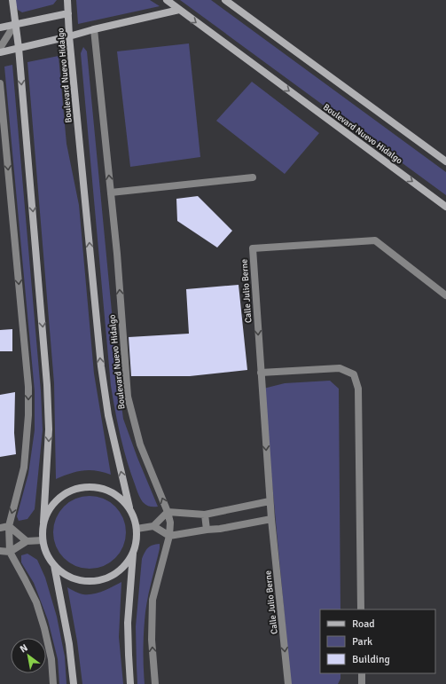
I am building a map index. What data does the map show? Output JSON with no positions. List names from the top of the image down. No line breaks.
{"streets":{"street":["Boulevard Nuevo Hidalgo","Calle Julio Berne"]},"legend":["Road","Park","Building"],"north":"top left"}
